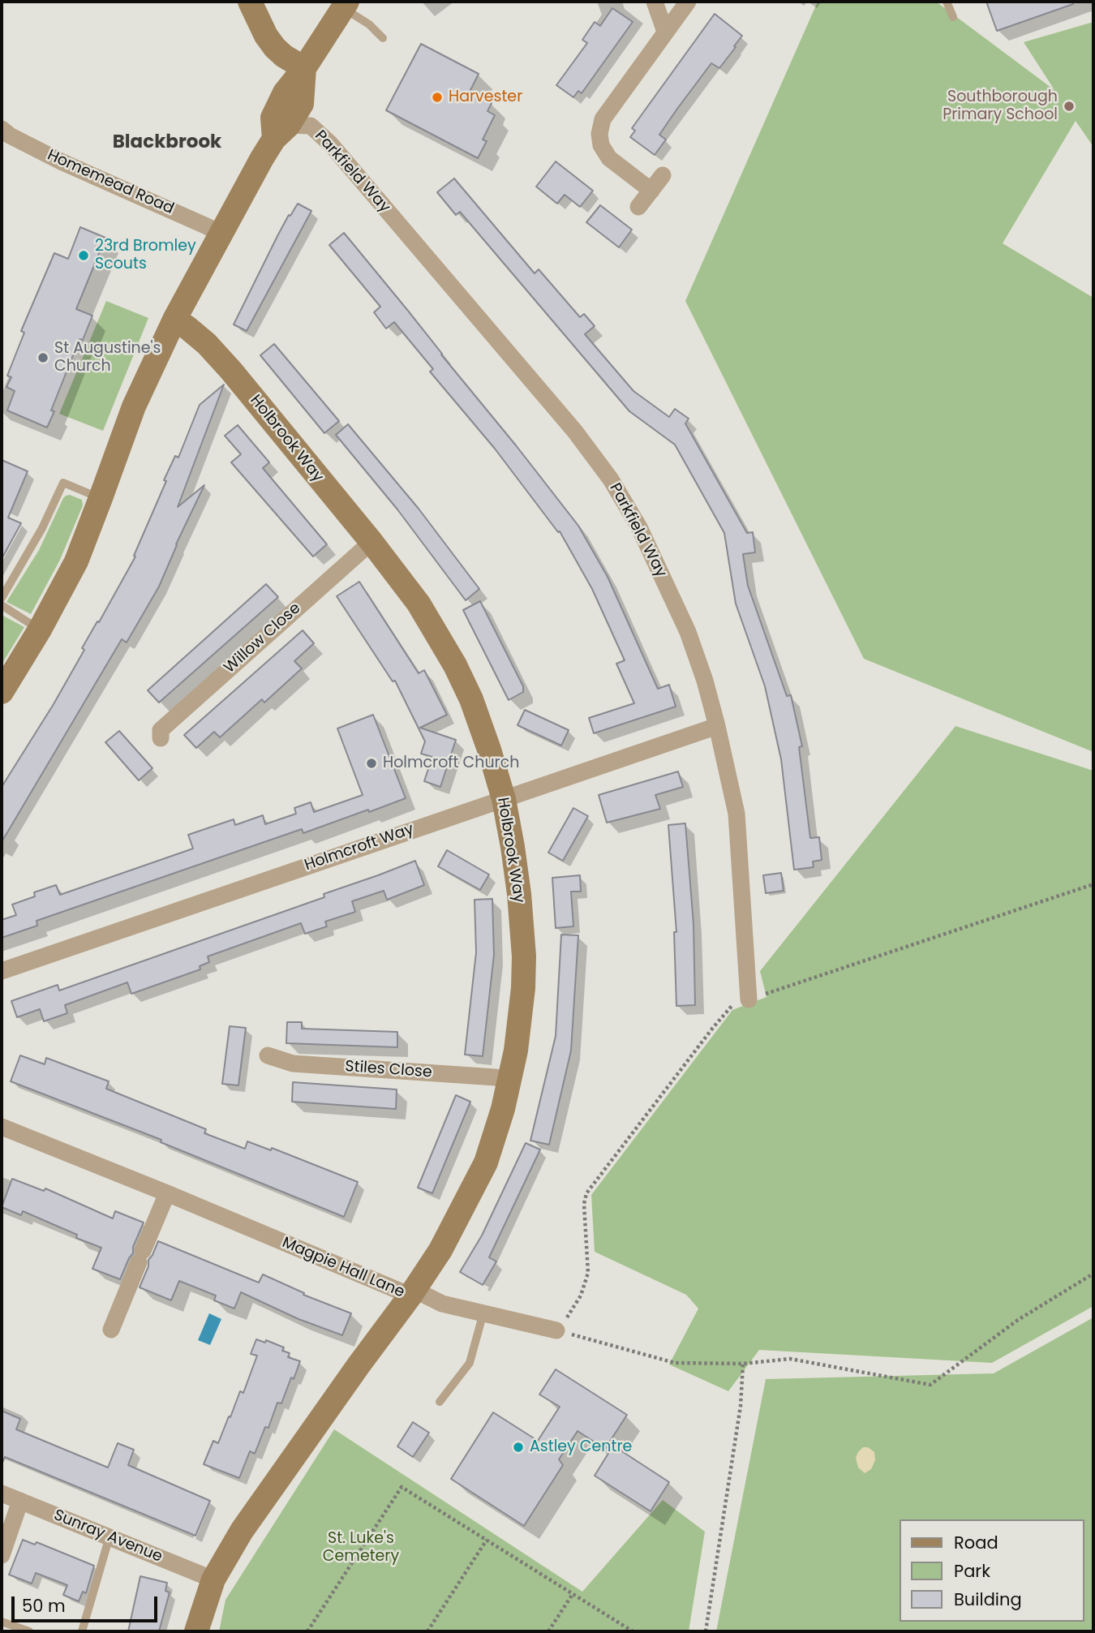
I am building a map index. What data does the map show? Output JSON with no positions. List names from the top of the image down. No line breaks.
{"streets":{"street":["Parkfield Way","Homemead Road","Holbrook Way","Willow Close","Holmcroft Way","Stiles Close","Magpie Hall Lane","Sunray Avenue"]},"crossings":[["Parkfield Way","Holmcroft Way"],["Holbrook Way","Willow Close"],["Holbrook Way","Holmcroft Way"],["Holbrook Way","Stiles Close"],["Holbrook Way","Magpie Hall Lane"],["Magpie Hall Lane","Sunray Avenue"]],"districts":["Blackbrook"],"parks":["St. Luke's Cemetery"],"places":["Harvester","Southborough Primary School","23rd Bromley Scouts","St Augustine's Church","Holmcroft Church","Astley Centre"],"legend":["Road","Park","Building"],"scale_bar":"50 m"}
